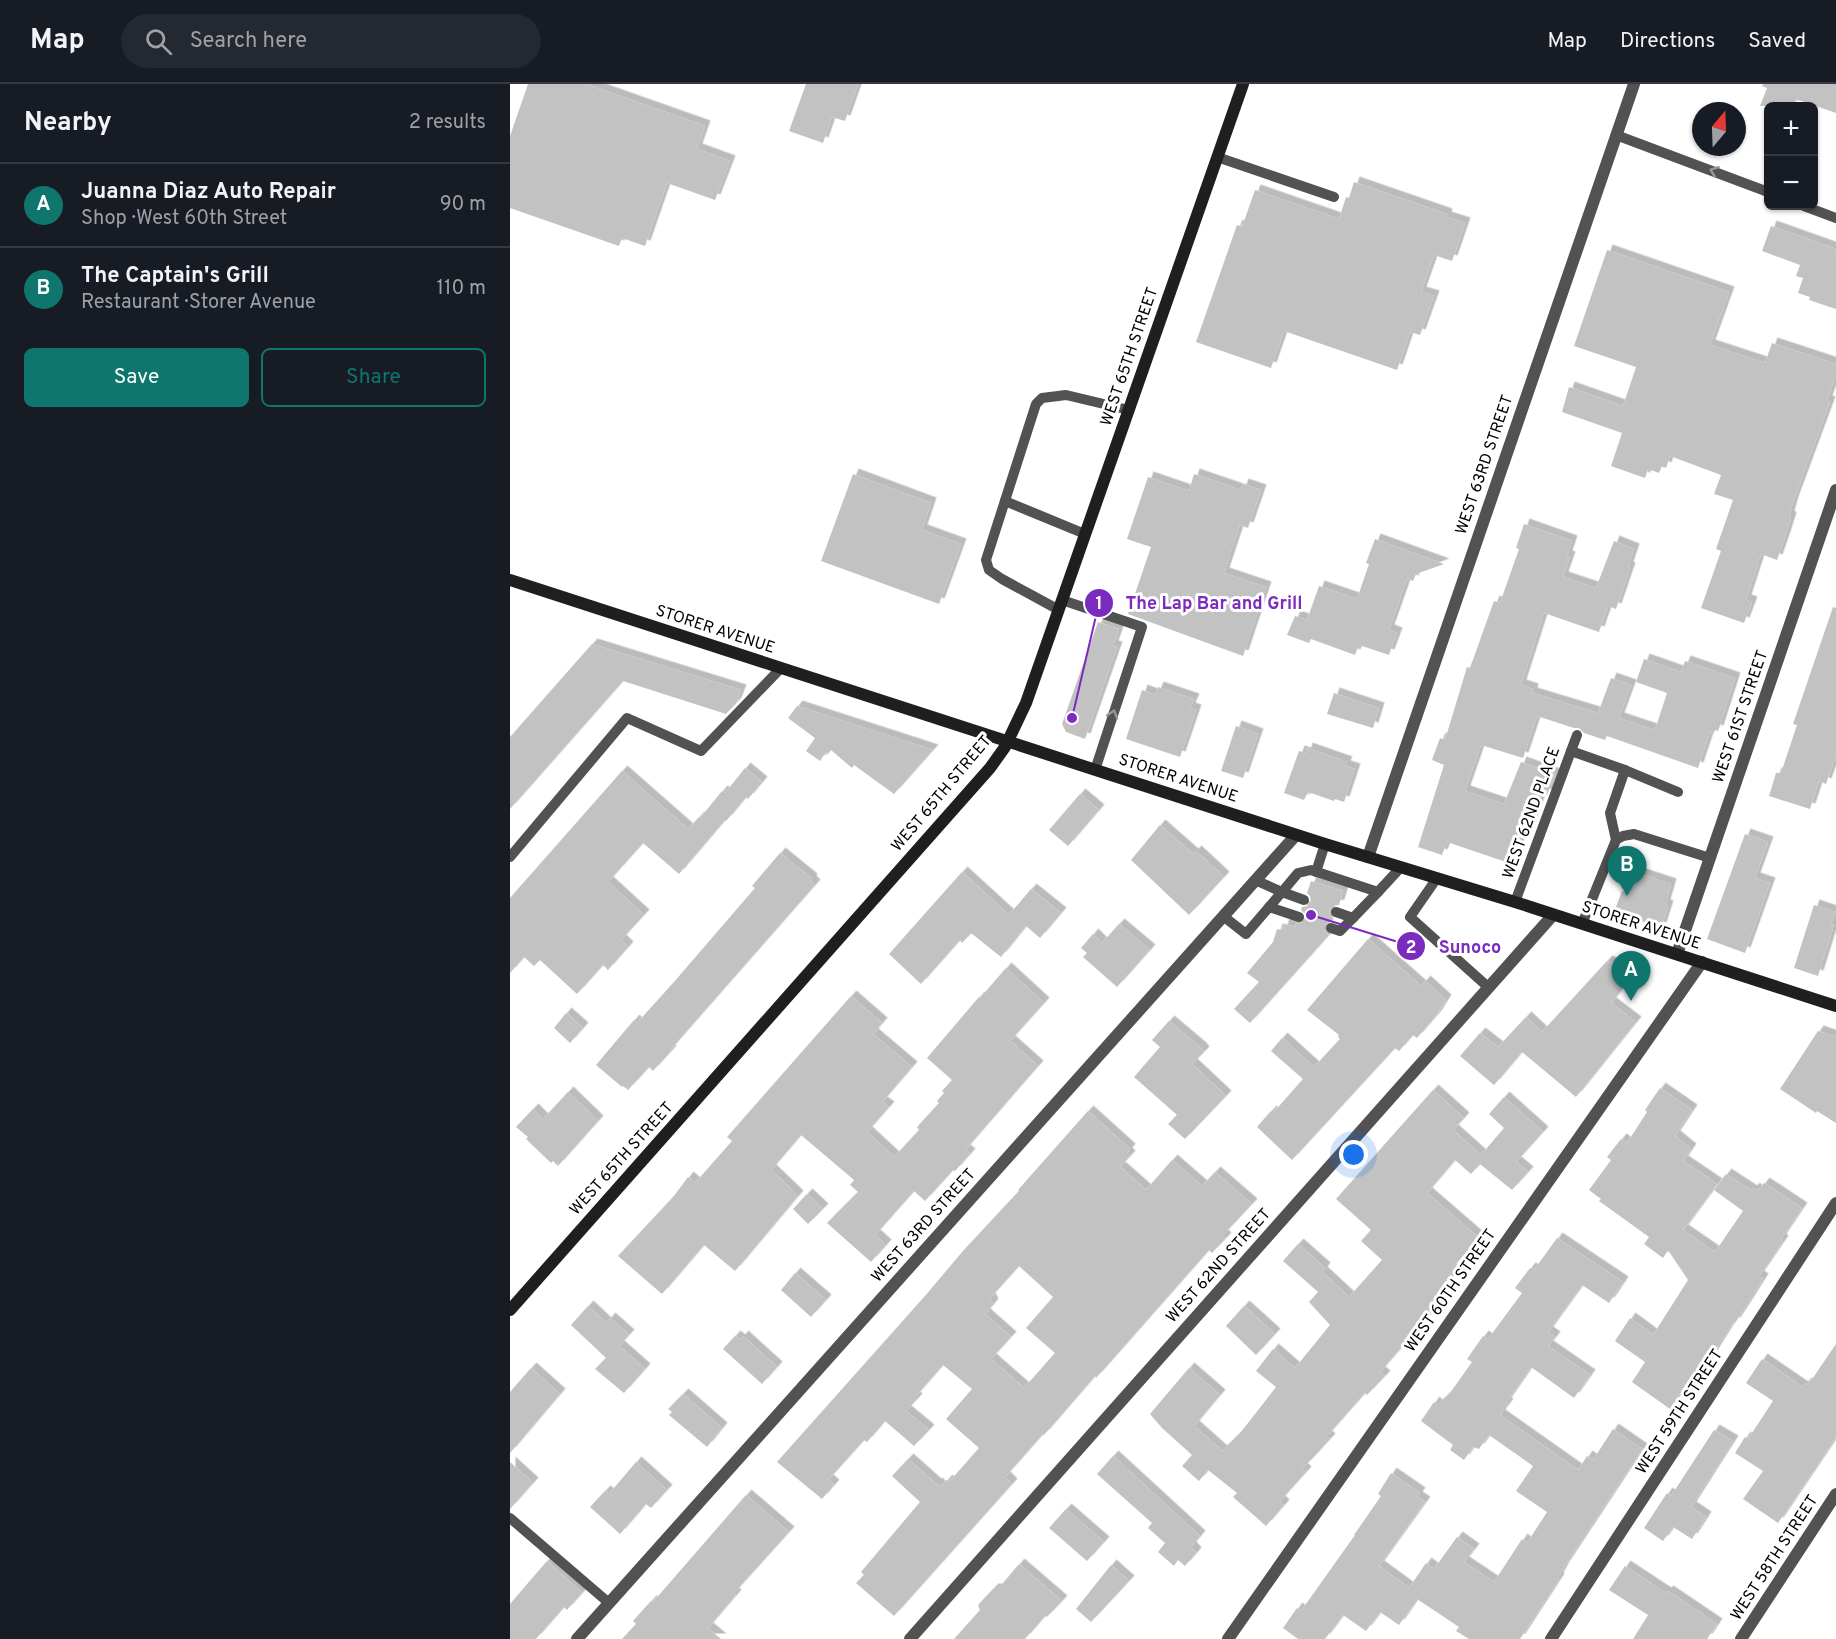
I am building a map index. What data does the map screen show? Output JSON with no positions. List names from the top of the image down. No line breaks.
{"streets":{"street":["WEST 65TH STREET","WEST 63RD STREET","STORER AVENUE","WEST 61ST STREET","WEST 62ND STREET","WEST 60TH STREET","WEST 59TH STREET","WEST 58TH STREET"],"lane":["WEST 62ND PLACE"]},"crossings":[["WEST 65TH STREET","STORER AVENUE"],["WEST 63RD STREET","STORER AVENUE"],["STORER AVENUE","WEST 61ST STREET"],["STORER AVENUE","WEST 62ND PLACE"],["STORER AVENUE","WEST 62ND STREET"],["STORER AVENUE","WEST 60TH STREET"]],"places":["The Lap Bar and Grill","Sunoco"],"north":"top","page":{"header":"Map","search":"Search here","nav":["Map","Directions","Saved"],"heading":["Nearby","2 results"],"map_buttons":["+","−"],"list":[{"mark":"A","name":"Juanna Diaz Auto Repair","note":"Shop · West 60th Street","value":"90 m"},{"mark":"B","name":"The Captain's Grill","note":"Restaurant · Storer Avenue","value":"110 m"}],"buttons":["Save","Share"],"pins":["B","A"]}}
